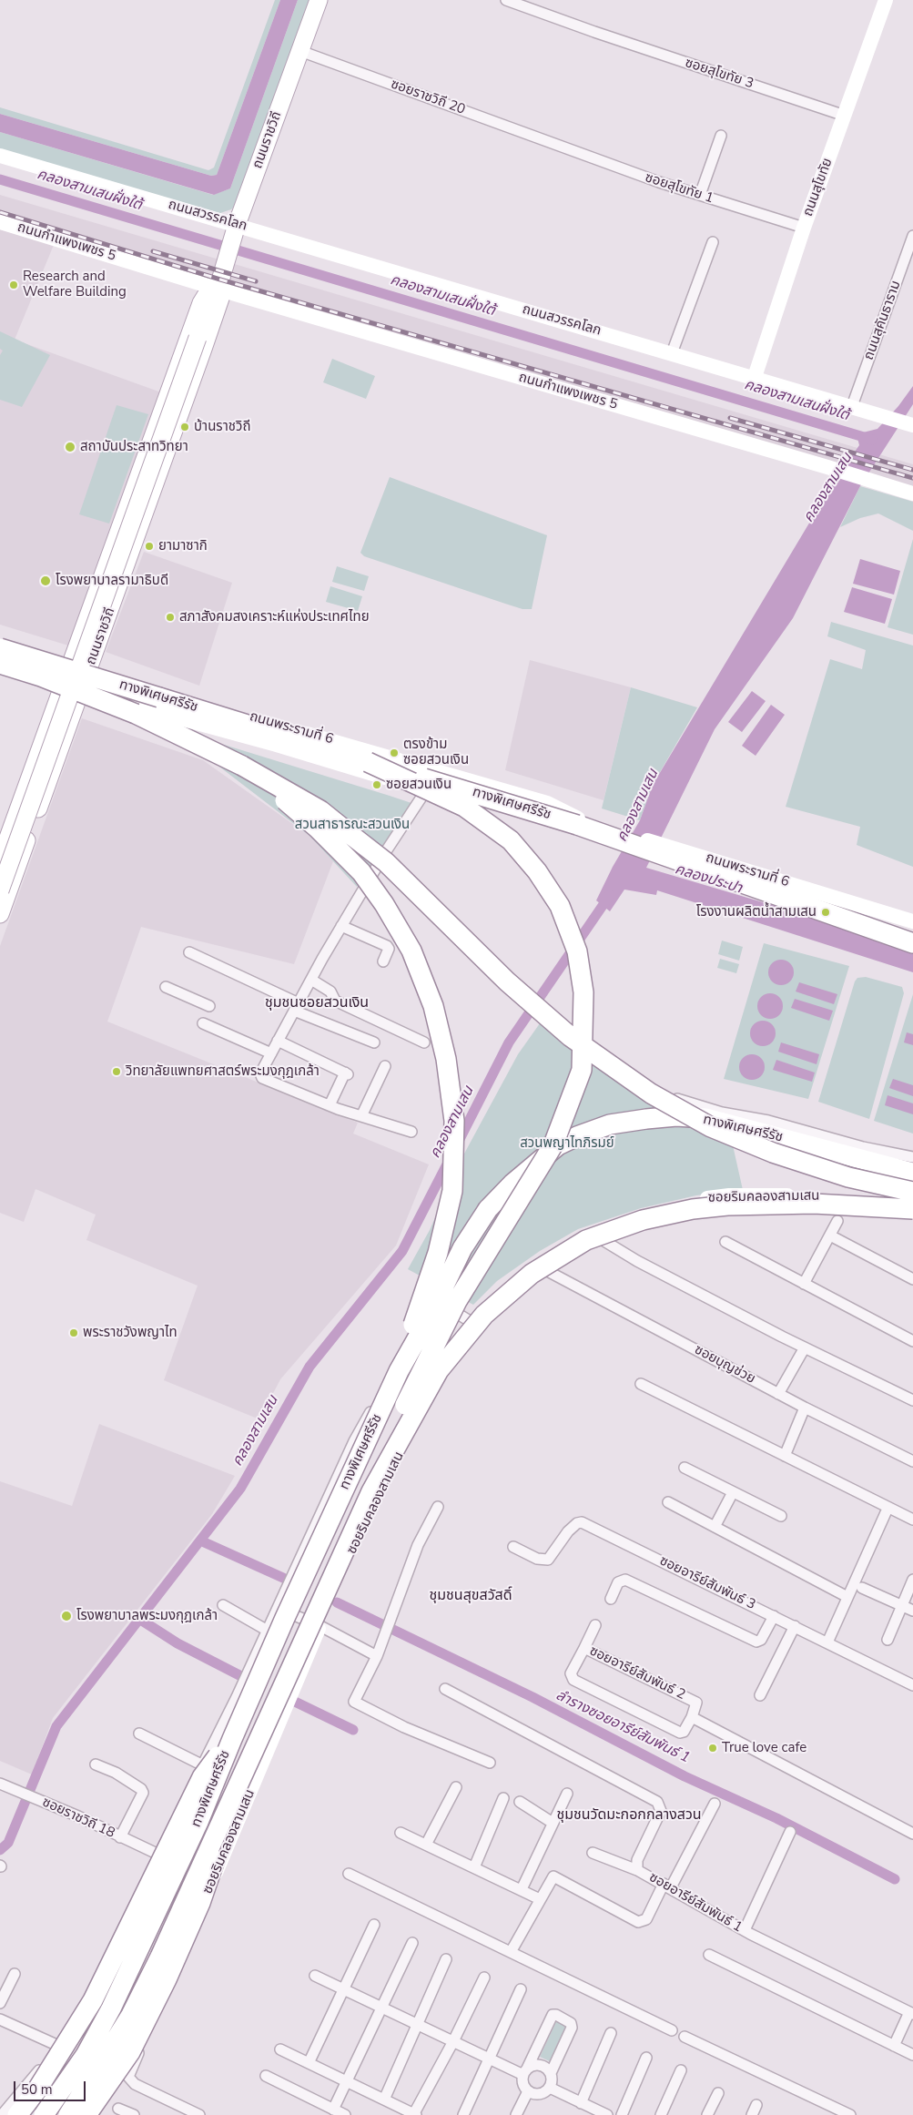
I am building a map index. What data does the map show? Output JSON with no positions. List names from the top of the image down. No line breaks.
{"streets":{"highway":["ทางพิเศษศรีรัช"],"main road":["ถนนราชวิถี"],"street":["ซอยสุโขทัย 3","ซอยราชวิถี 20","ถนนสุโขทัย","ซอยสุโขทัย 1","ถนนสวรรคโลก","ถนนกำแพงเพชร 5","ถนนสุคันธาราม","ถนนพระรามที่ 6","ซอยริมคลองสามเสน","ซอยบุญช่วย","ซอยอารีย์สัมพันธ์ 3","ซอยอารีย์สัมพันธ์ 2","ซอยราชวิถี 18","ซอยอารีย์สัมพันธ์ 1"]},"crossings":[["ซอยสุโขทัย 3","ถนนสุโขทัย"],["ซอยราชวิถี 20","ถนนราชวิถี"],["ซอยราชวิถี 20","ซอยสุโขทัย 1"],["ถนนราชวิถี","ถนนสวรรคโลก"],["ถนนราชวิถี","ถนนกำแพงเพชร 5"],["ถนนราชวิถี","ถนนพระรามที่ 6"],["ถนนสุโขทัย","ซอยสุโขทัย 1"],["ถนนสุโขทัย","ถนนสวรรคโลก"],["ถนนสวรรคโลก","ถนนสุคันธาราม"],["ซอยริมคลองสามเสน","ซอยบุญช่วย"],["ซอยริมคลองสามเสน","ซอยราชวิถี 18"]],"districts":["ชุมชนซอยสวนเงิน","ชุมชนสุขสวัสดิ์","ชุมชนวัดมะกอกกลางสวน"],"water":["คลองสามเสนฝั่งใต้","คลองสามเสน","คลองประปา","ลำรางซอยอารีย์สัมพันธ์ 1"],"parks":["สวนสาธารณะสวนเงิน","สวนพญาไทภิรมย์"],"places":["Research and Welfare Building","บ้านราชวิถี","สถาบันประสาทวิทยา","ยามาซากิ","โรงพยาบาลรามาธิบดี","สภาสังคมสงเคราะห์แห่งประเทศไทย","ตรงข้าม ซอยสวนเงิน","ซอยสวนเงิน","โรงงานผลิตน้ำสามเสน","วิทยาลัยแพทยศาสตร์พระมงกุฎเกล้า","พระราชวังพญาไท","โรงพยาบาลพระมงกุฎเกล้า","True love cafe"],"scale_bar":"50 m"}
